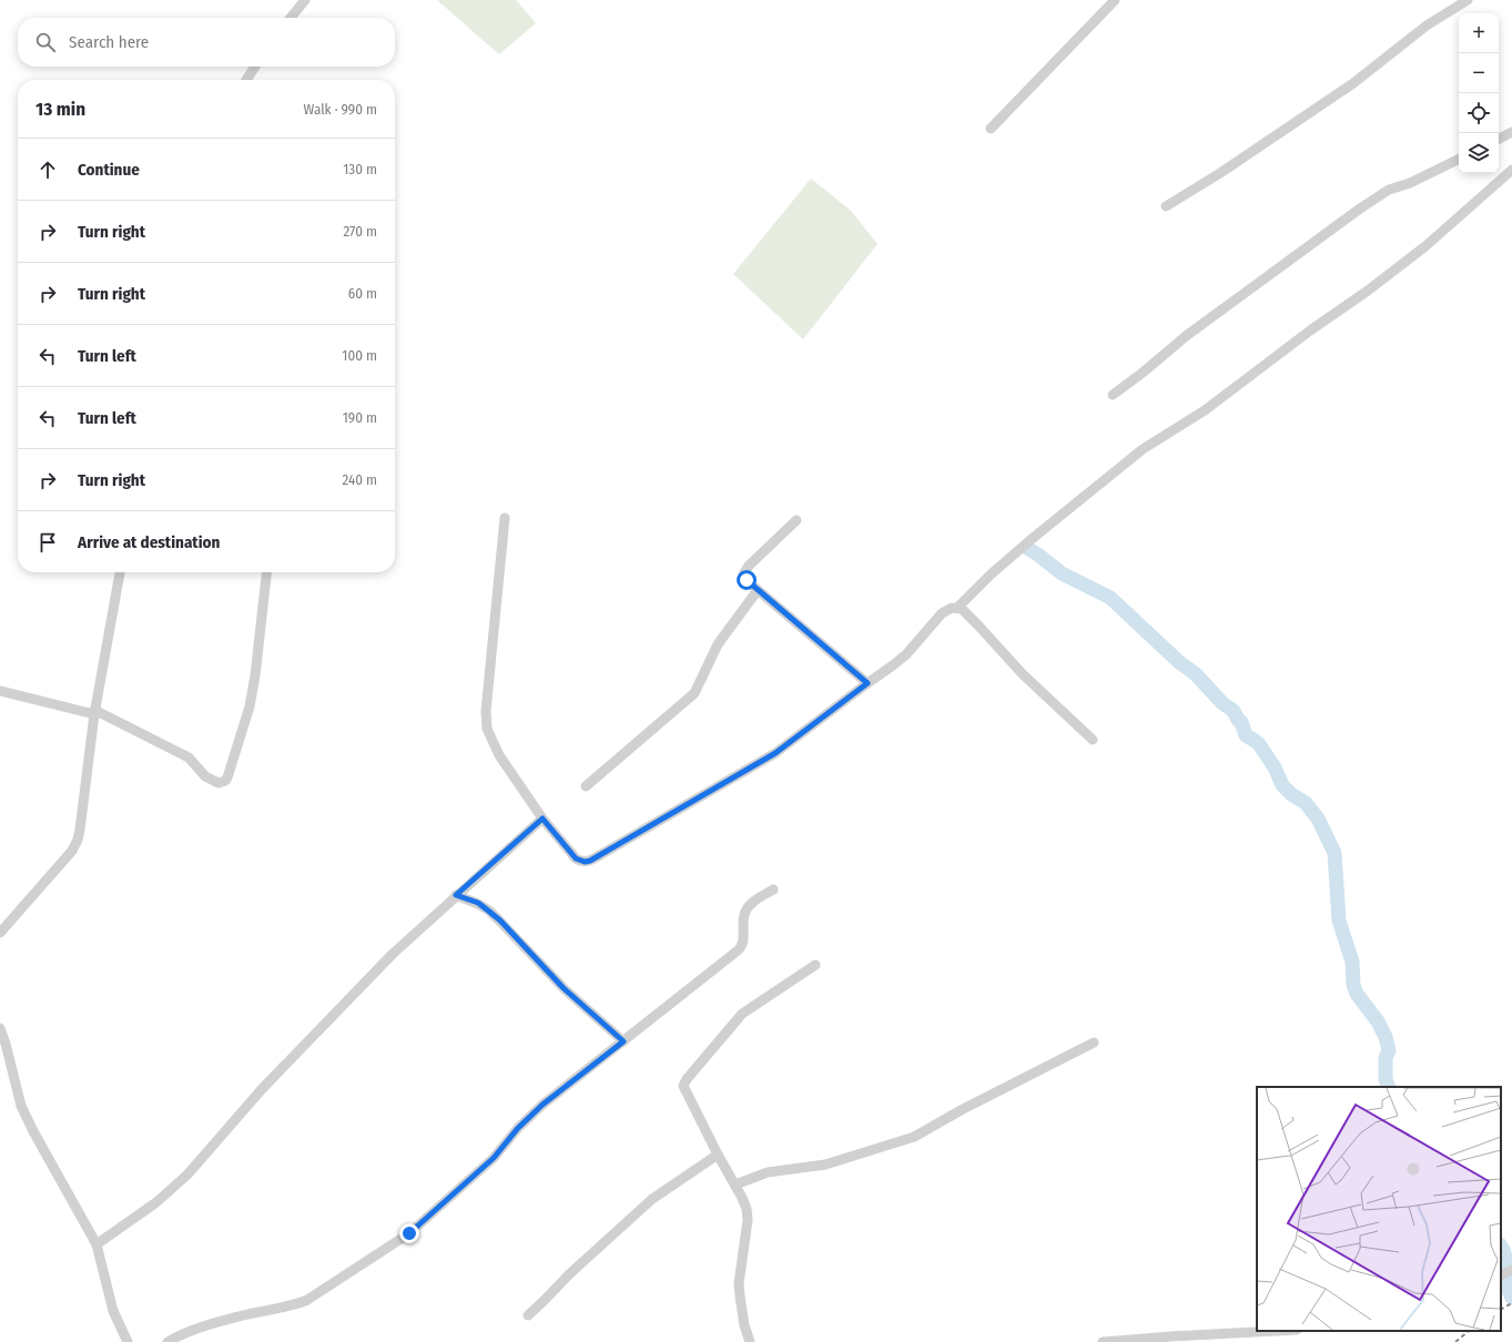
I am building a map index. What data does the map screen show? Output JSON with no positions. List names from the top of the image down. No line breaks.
{"page":{"map_buttons":["+","−"],"search":"Search here","heading":["13 min","Walk · 990 m"],"list":[["Continue","130 m"],["Turn right","270 m"],["Turn right","60 m"],["Turn left","100 m"],["Turn left","190 m"],["Turn right","240 m"],"Arrive at destination"]}}
